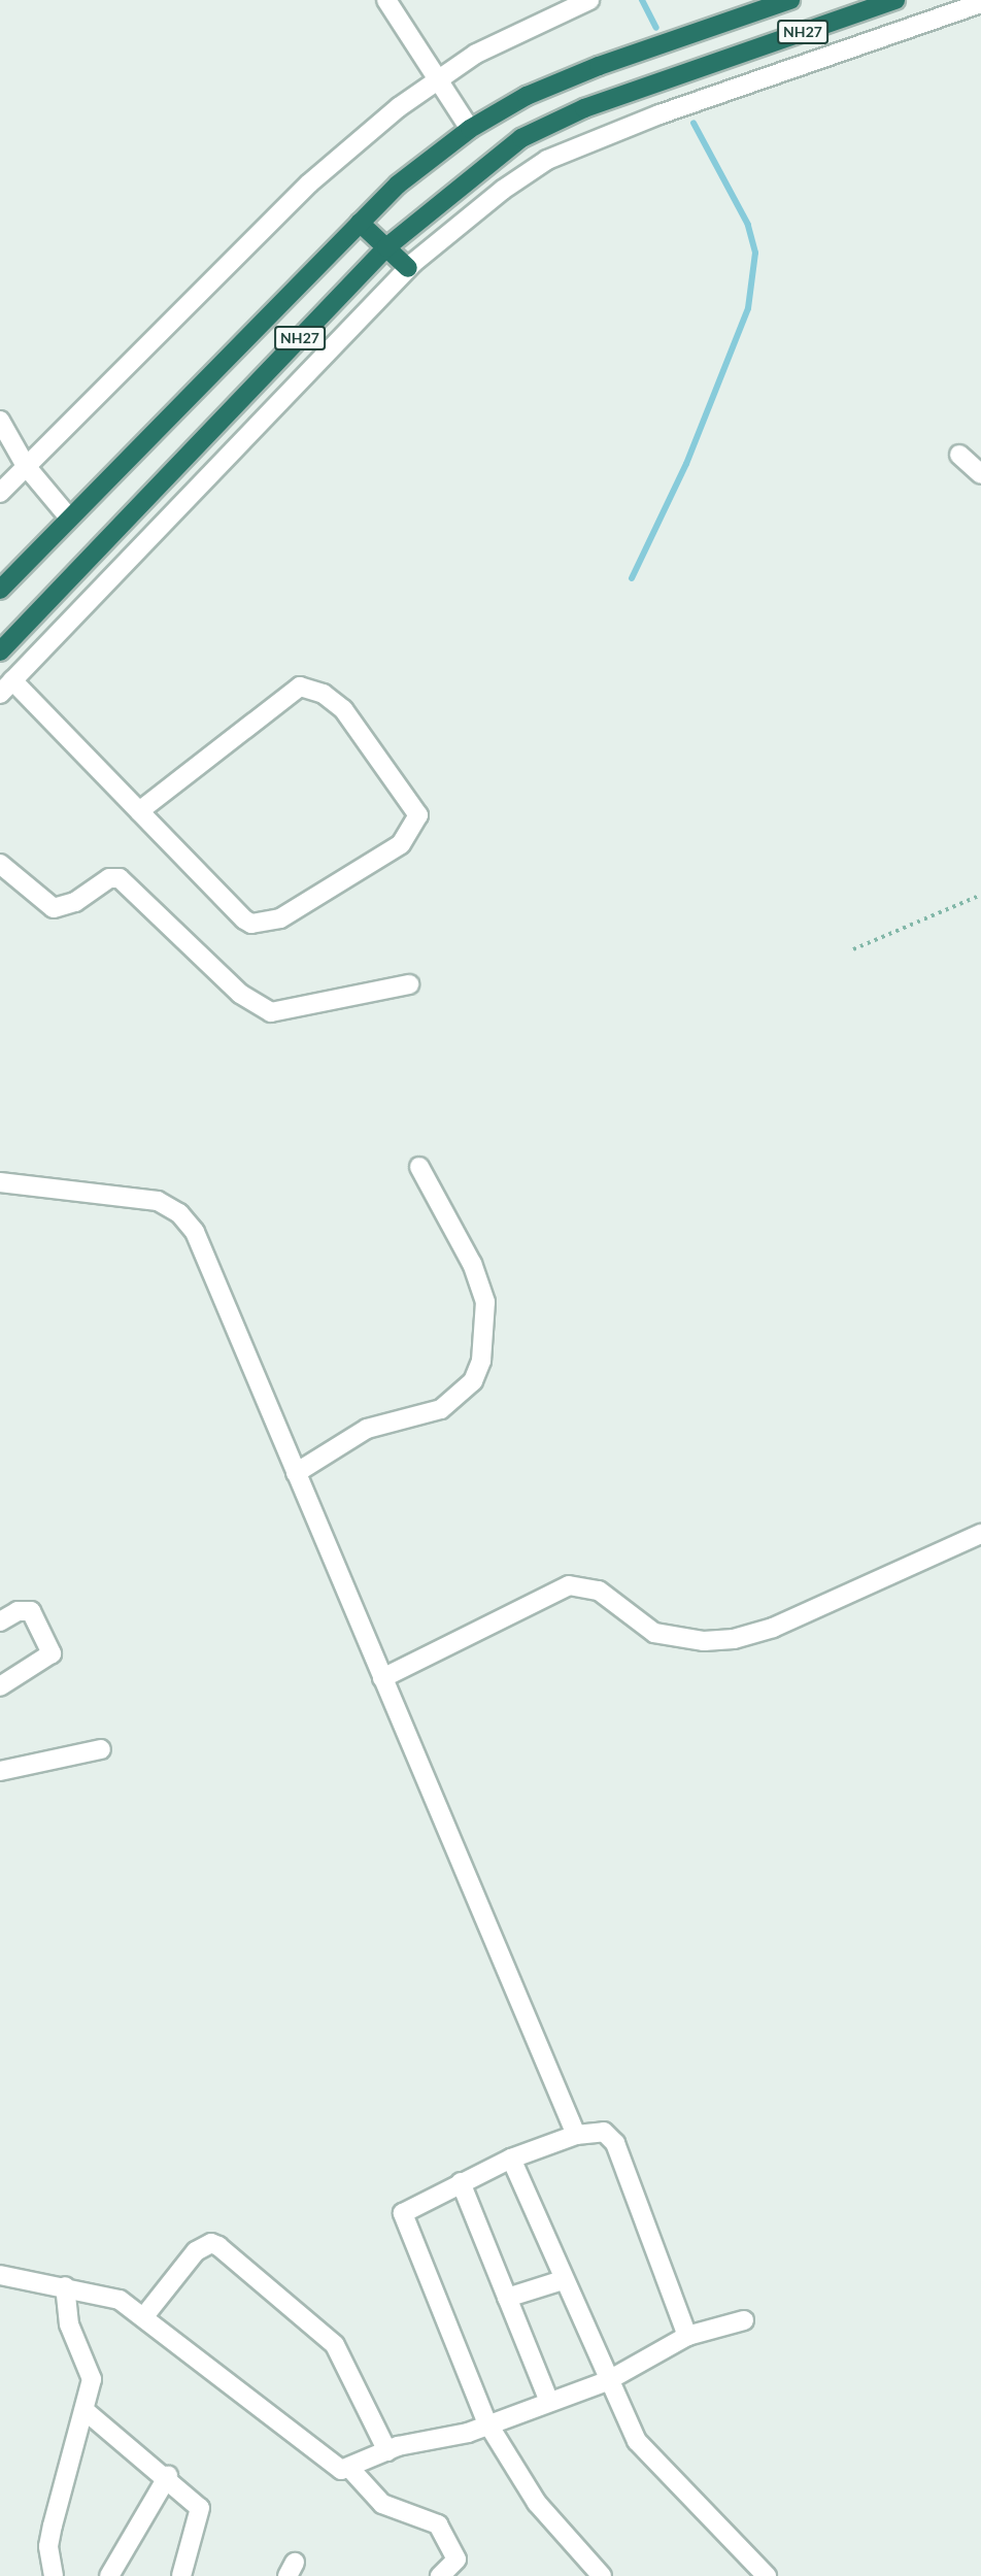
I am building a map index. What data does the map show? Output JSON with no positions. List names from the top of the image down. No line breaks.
{"streets":{"highway":["NH27"]}}
